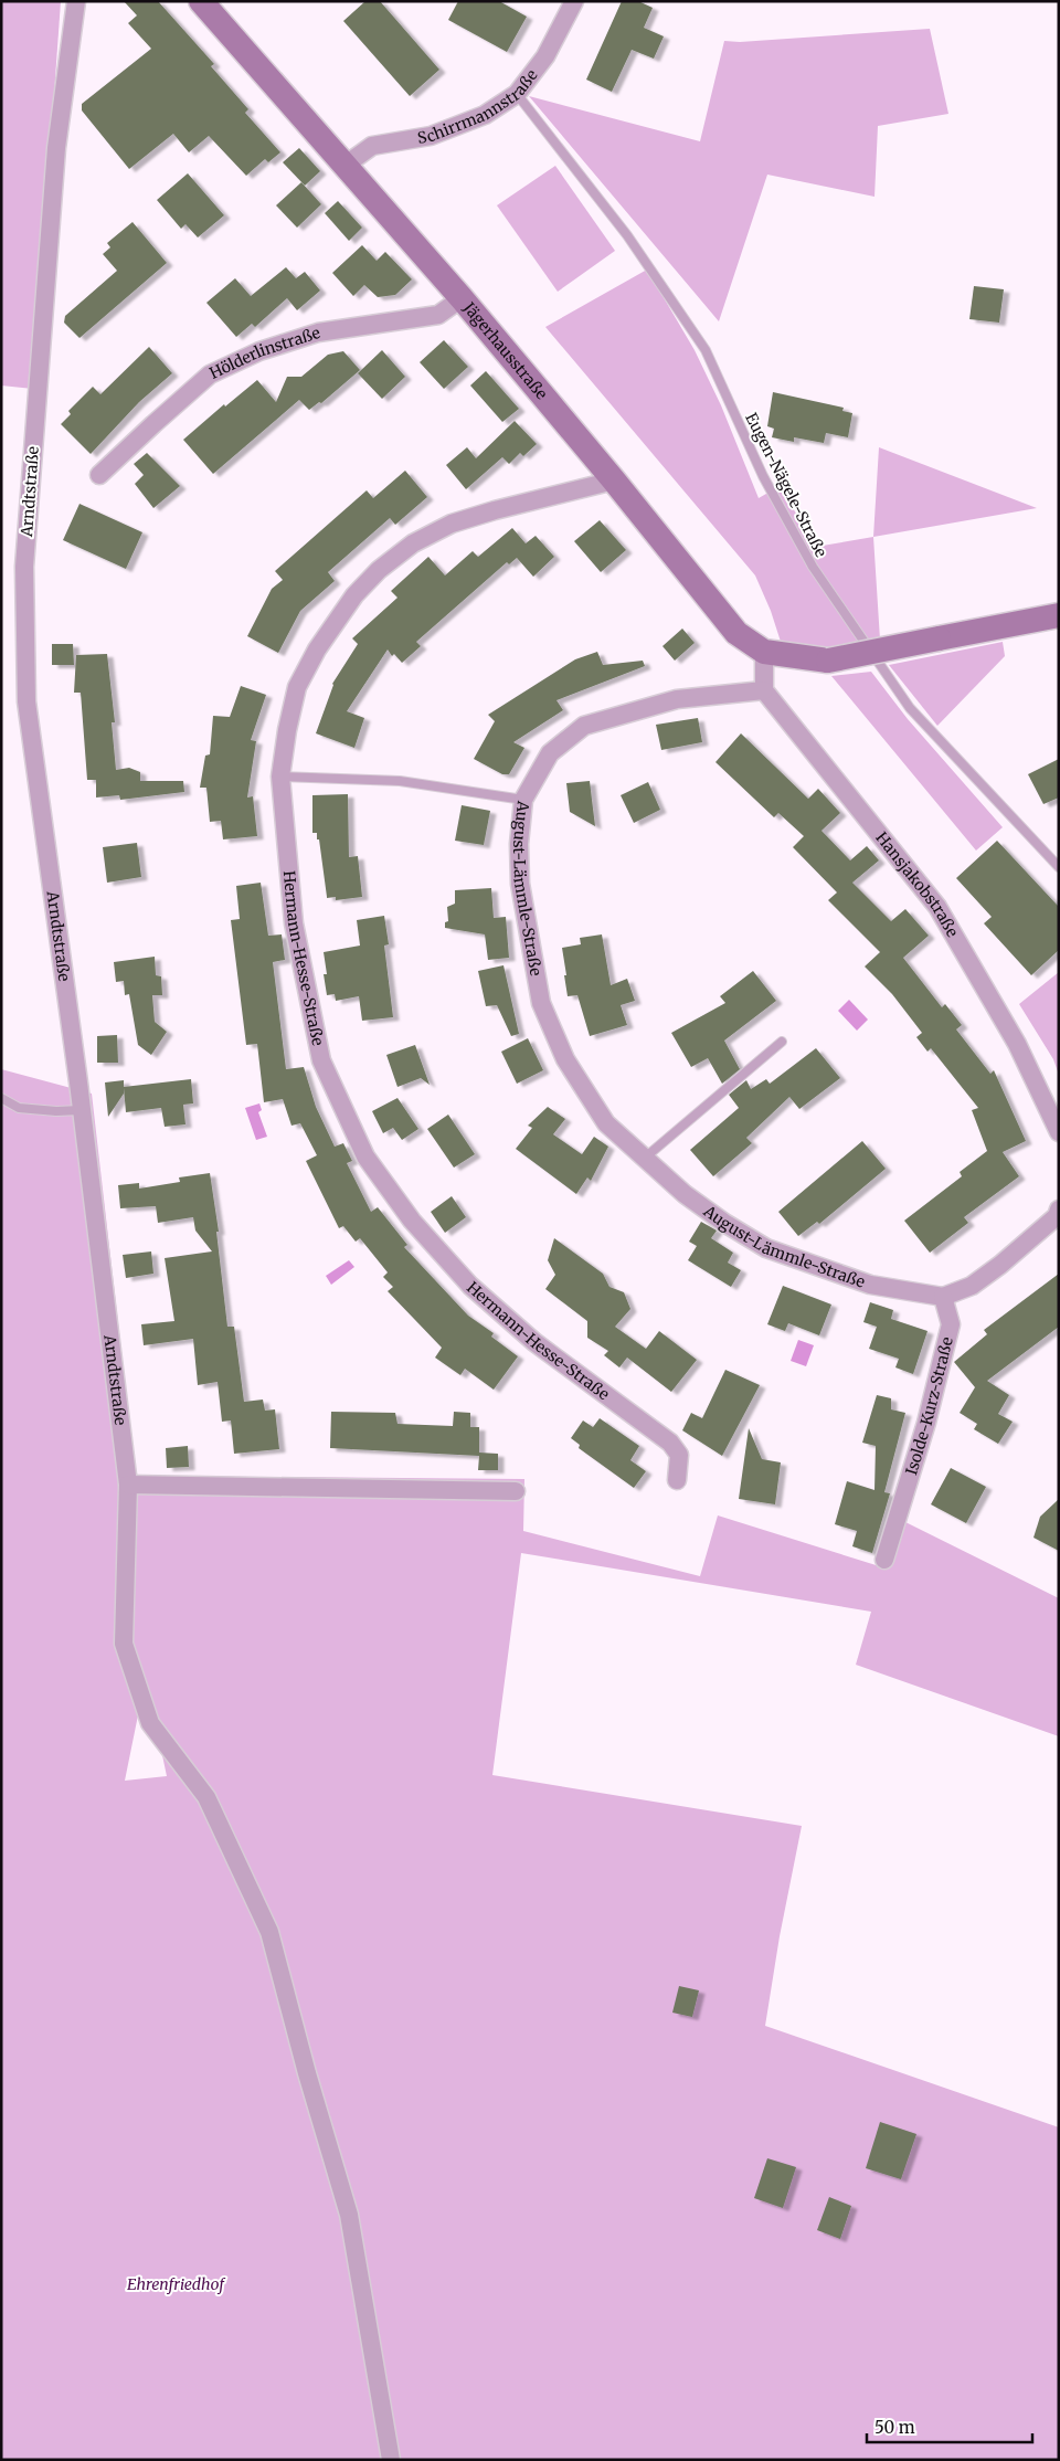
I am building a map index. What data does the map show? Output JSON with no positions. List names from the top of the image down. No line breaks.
{"streets":{"street":["Schirrmannstraße","Jägerhausstraße","Hölderlinstraße","Arndtstraße","Hansjakobstraße","August-Lämmle-Straße","Hermann-Hesse-Straße","Isolde-Kurz-Straße"],"lane":["Eugen-Nägele-Straße"]},"crossings":[["Schirrmannstraße","Jägerhausstraße"],["Schirrmannstraße","Eugen-Nägele-Straße"],["Jägerhausstraße","Hölderlinstraße"],["Jägerhausstraße","Hermann-Hesse-Straße"],["Hansjakobstraße","August-Lämmle-Straße"],["August-Lämmle-Straße","Isolde-Kurz-Straße"]],"parks":["Ehrenfriedhof"],"scale_bar":"50 m"}
